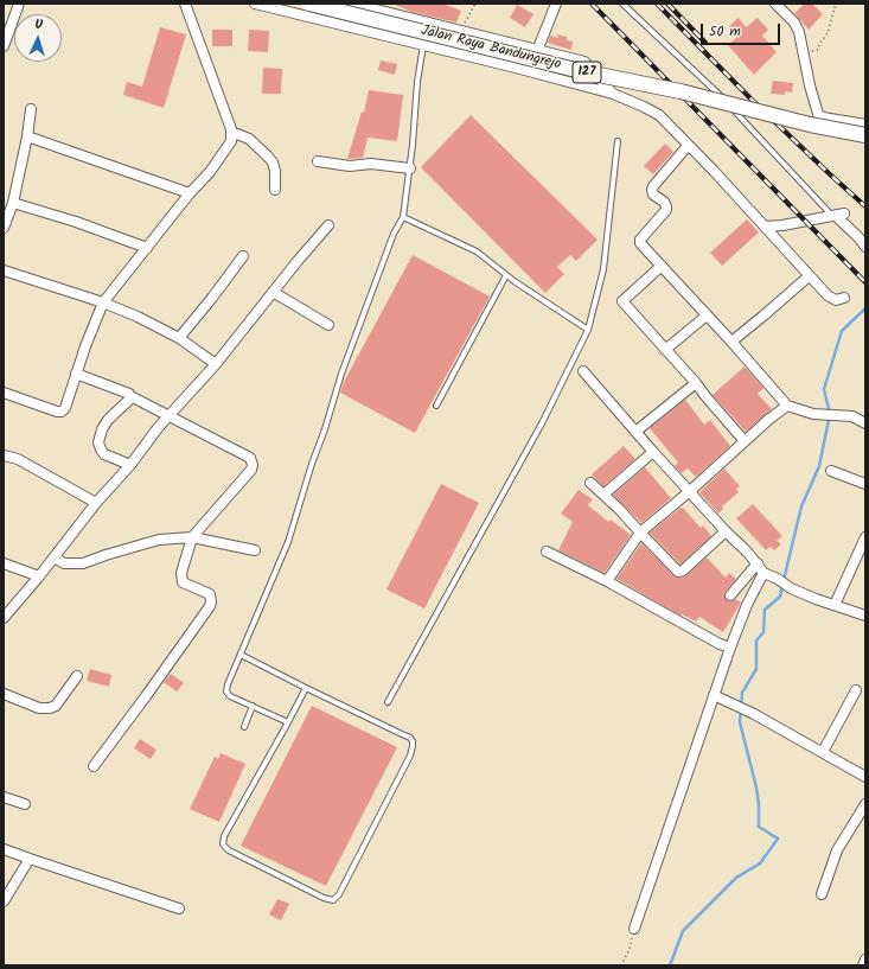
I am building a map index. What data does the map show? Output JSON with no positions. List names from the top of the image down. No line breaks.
{"streets":{"main road":["Jalan Raya Bandungrejo","127"]},"scale_bar":"50 m","north":"top"}
